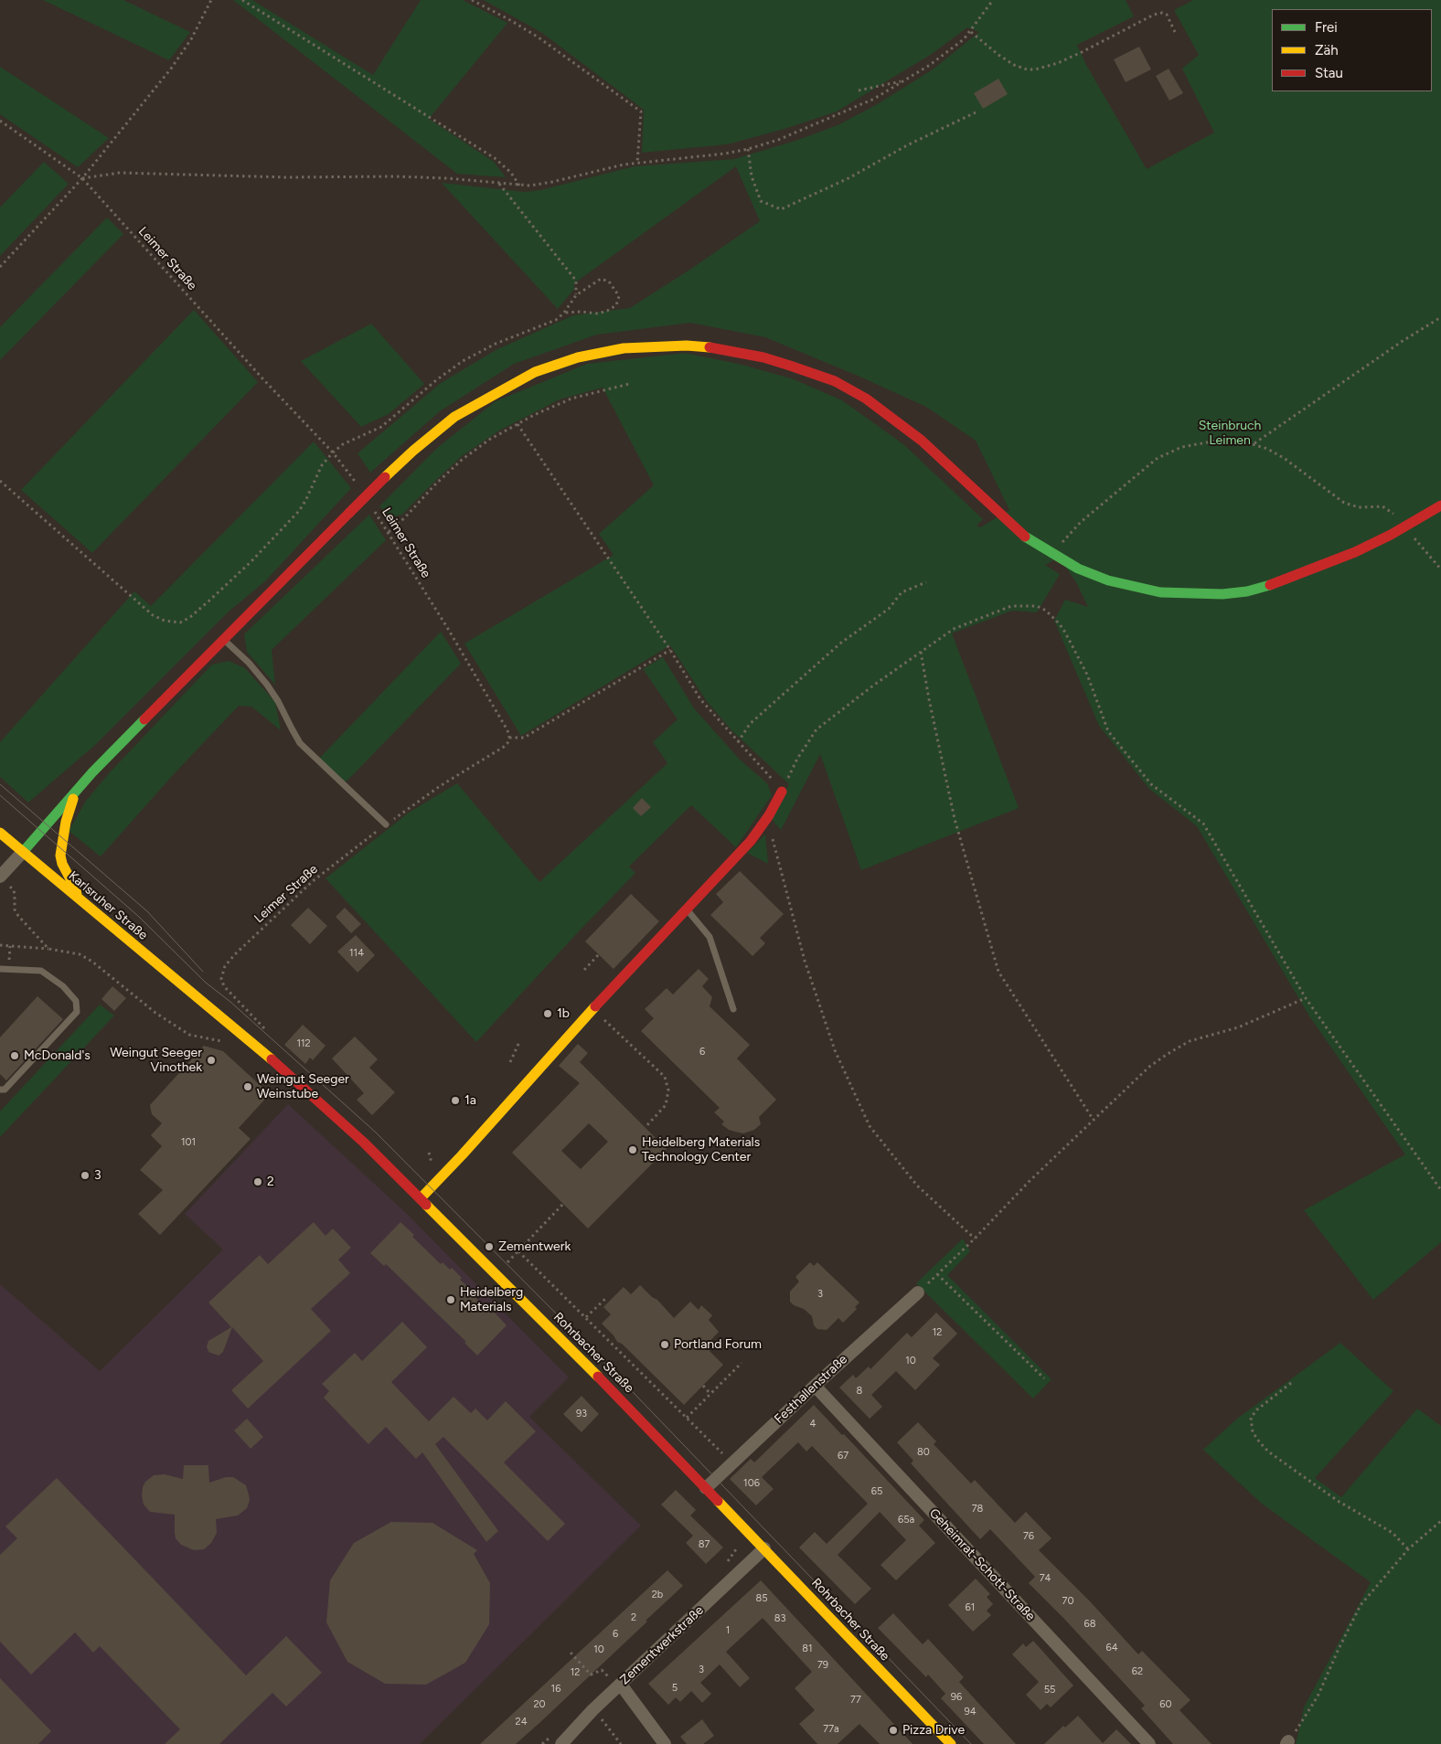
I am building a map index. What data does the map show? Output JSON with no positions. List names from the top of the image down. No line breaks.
{"streets":{"main road":["Karlsruher Straße","Rohrbacher Straße"],"street":["Festhallenstraße","Geheimrat-Schott-Straße","Zementwerkstraße"],"path":["Leimer Straße"]},"crossings":[["Karlsruher Straße","Rohrbacher Straße"],["Rohrbacher Straße","Festhallenstraße"],["Rohrbacher Straße","Zementwerkstraße"],["Festhallenstraße","Geheimrat-Schott-Straße"]],"parks":["Steinbruch Leimen"],"places":["1b","McDonald's","Weingut Seeger Vinothek","Weingut Seeger Weinstube","1a","Heidelberg Materials Technology Center","3","2","Zementwerk","Heidelberg Materials","Portland Forum","Pizza Drive"],"house_numbers":["114","112","6","101","3","12","10","8","93","4","80","67","106","65","78","65a","76","87","74","2b","85","70","61","2","83","68","1","6","64","81","10","79","3","62","12","5","16","55","96","77","20","60","94","24","77a"],"legend":["Frei","Zäh","Stau"]}
